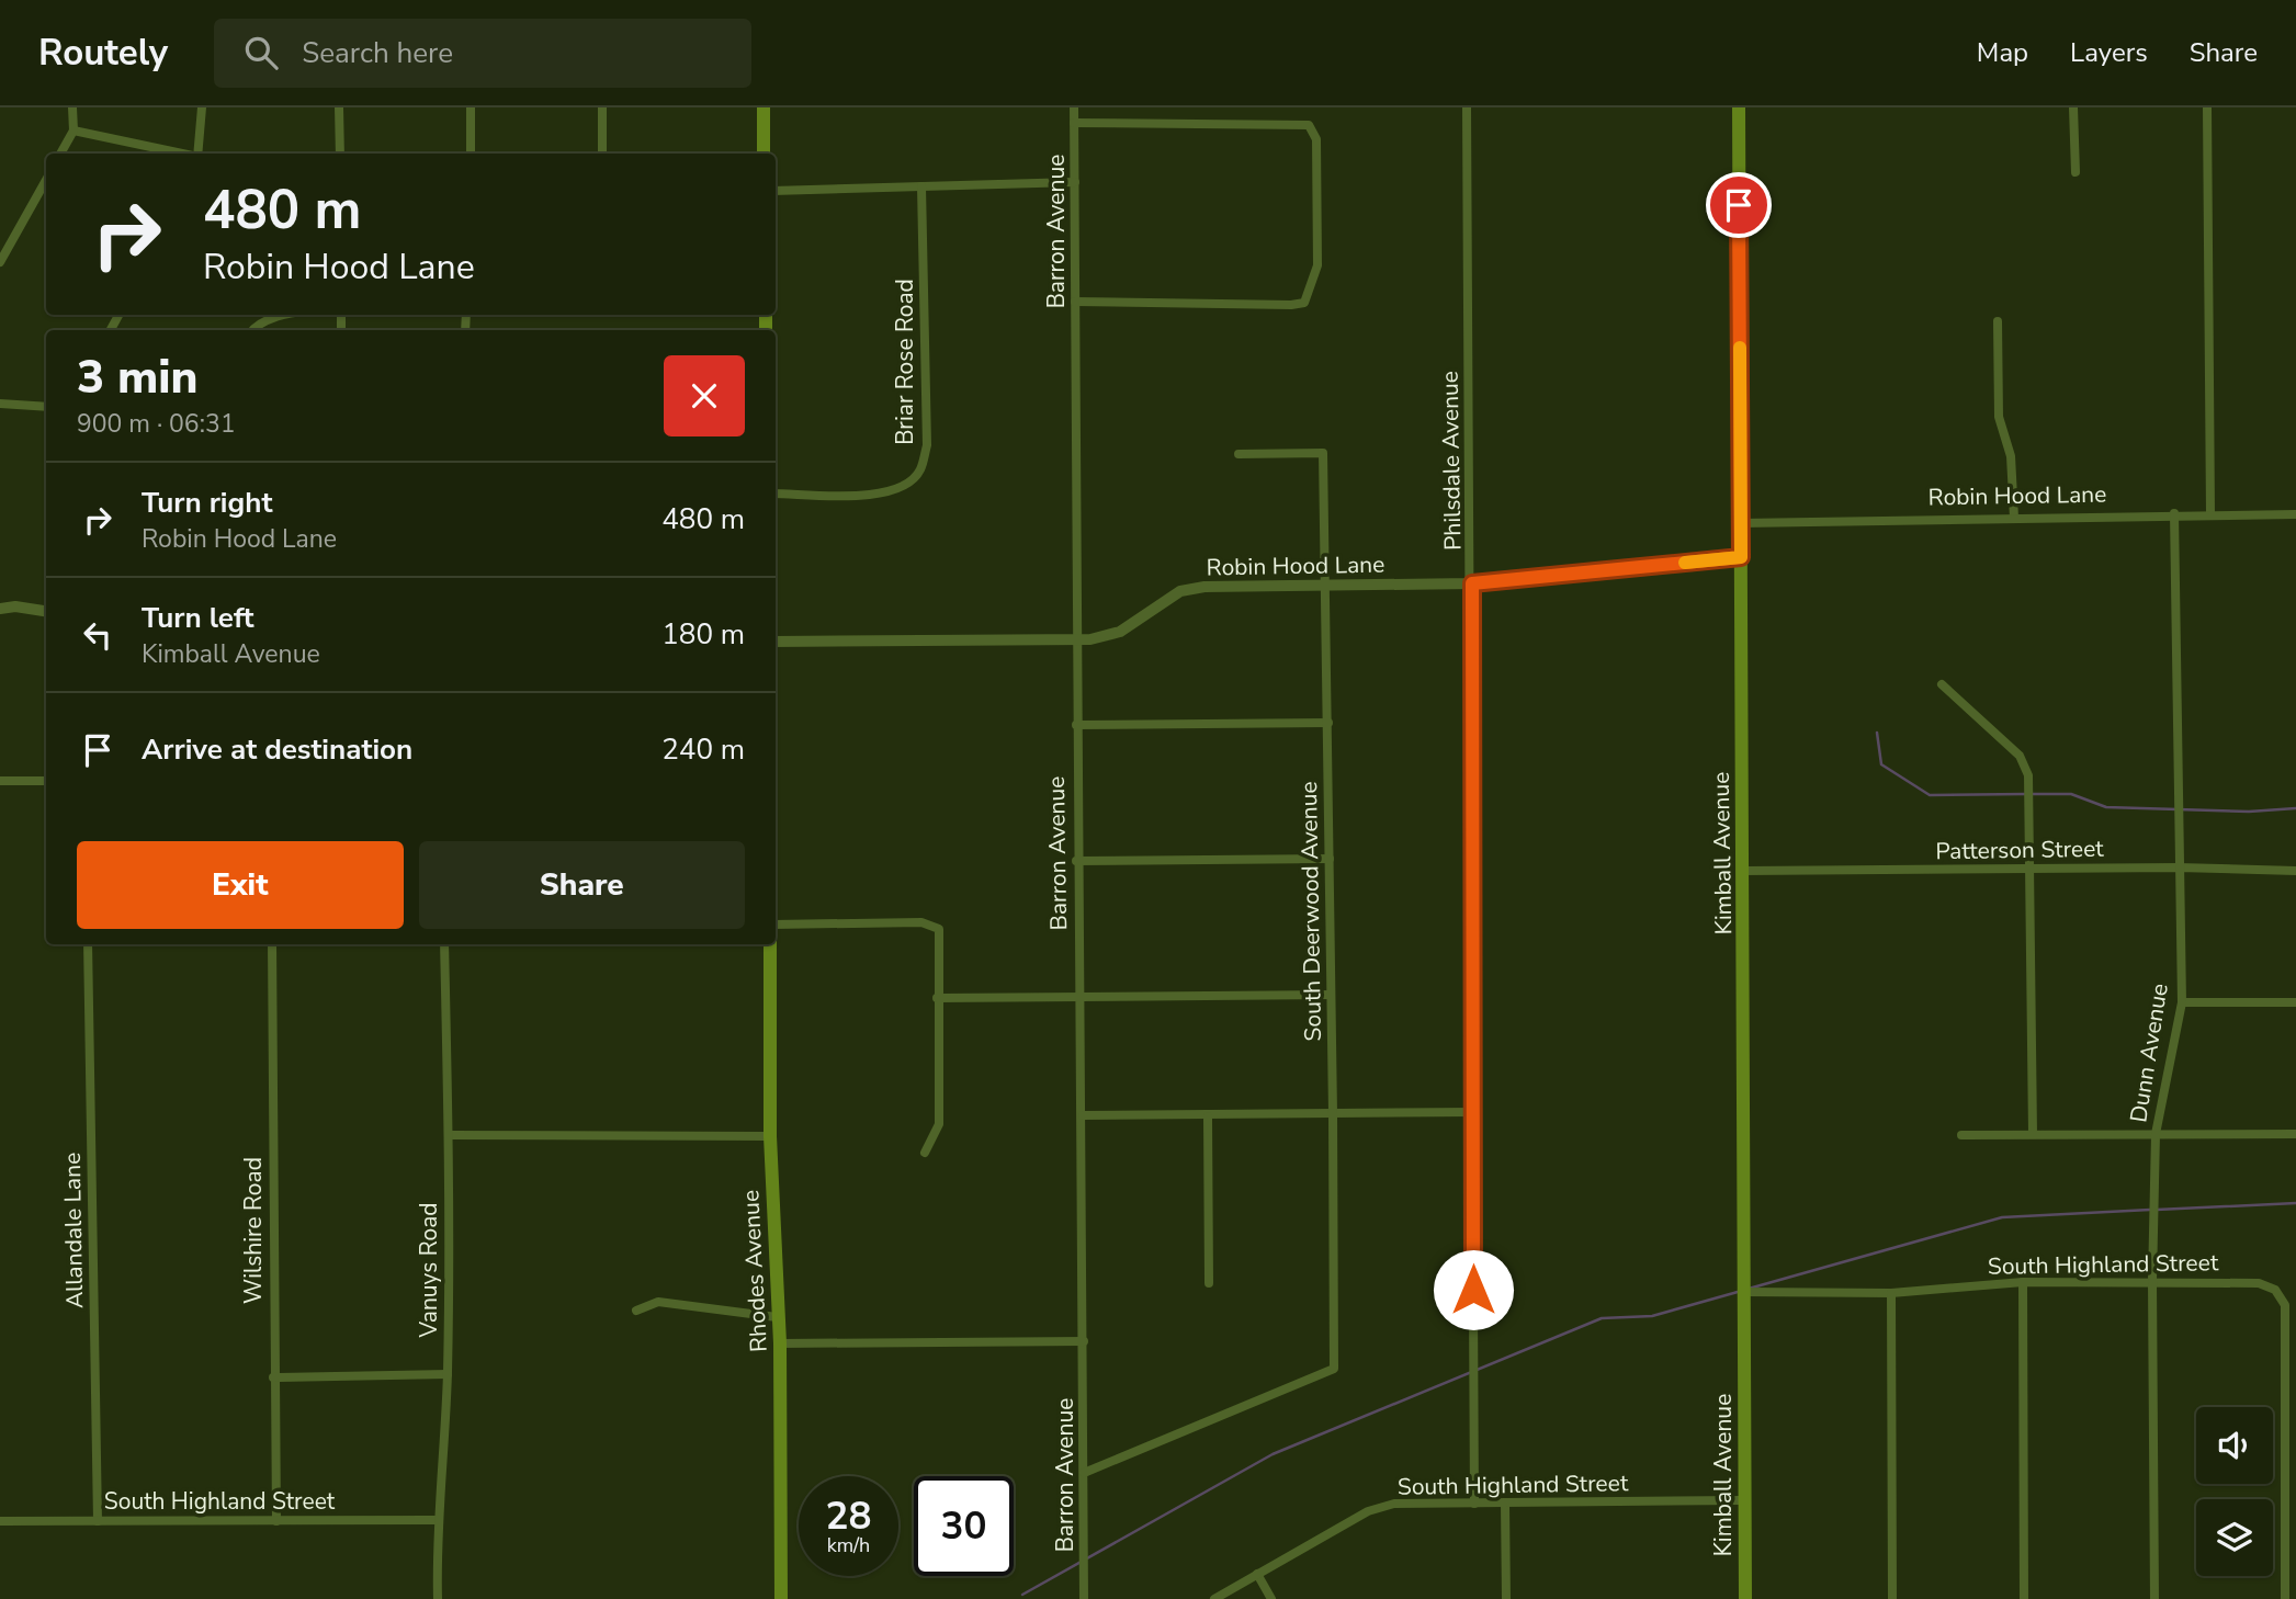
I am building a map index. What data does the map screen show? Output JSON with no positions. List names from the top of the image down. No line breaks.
{"streets":{"main road":["Kimball Avenue","Rhodes Avenue"],"street":["Barron Avenue","Briar Rose Road","Philsdale Avenue","Robin Hood Lane","Patterson Street","South Deerwood Avenue","Dunn Avenue","Allandale Lane","Wilshire Road","South Highland Street","Vanuys Road"]},"crossings":[["Barron Avenue","Robin Hood Lane"],["Barron Avenue","South Deerwood Avenue"],["Philsdale Avenue","Robin Hood Lane"],["Philsdale Avenue","South Highland Street"],["Robin Hood Lane","Kimball Avenue"],["Robin Hood Lane","South Deerwood Avenue"],["Robin Hood Lane","Dunn Avenue"],["Patterson Street","Kimball Avenue"],["Patterson Street","Dunn Avenue"],["Kimball Avenue","South Highland Street"],["Dunn Avenue","South Highland Street"],["Allandale Lane","South Highland Street"],["Wilshire Road","South Highland Street"],["South Highland Street","Vanuys Road"]],"page":{"header":"Routely","search":"Search here","nav":["Map","Layers","Share"],"turn":["480 m","Robin Hood Lane"],"heading":["3 min","900 m · 06:31"],"list":[{"name":"Turn right","note":"Robin Hood Lane","value":"480 m"},{"name":"Turn left","note":"Kimball Avenue","value":"180 m"},{"name":"Arrive at destination","value":"240 m"}],"buttons":["Exit","Share"],"speed":"28 km/h","limit":"30"}}
